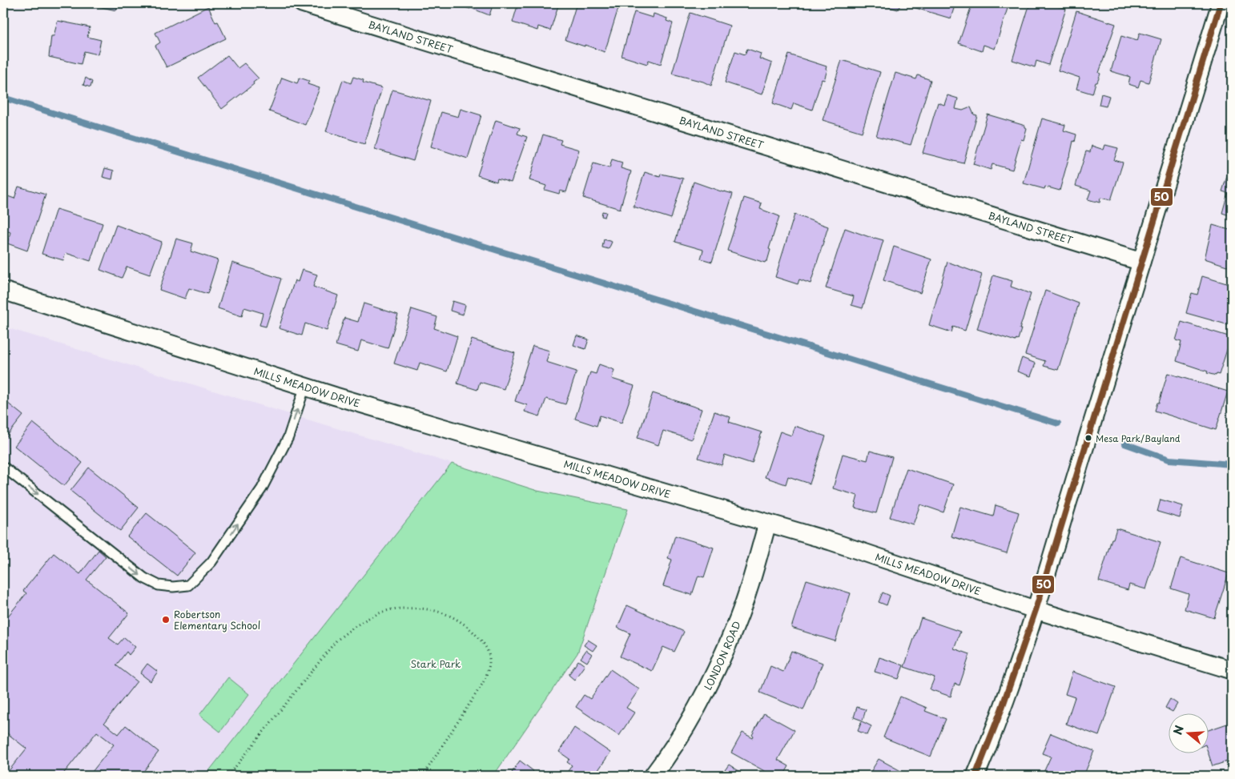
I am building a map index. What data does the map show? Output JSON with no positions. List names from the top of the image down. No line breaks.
{"streets":{"street":["BAYLAND STREET","MILLS MEADOW DRIVE","LONDON ROAD"]},"crossings":[["MILLS MEADOW DRIVE","LONDON ROAD"]],"parks":["Stark Park"],"places":["Mesa Park/Bayland","Robertson Elementary School"],"lines":["transit line 50"],"north":"left"}
